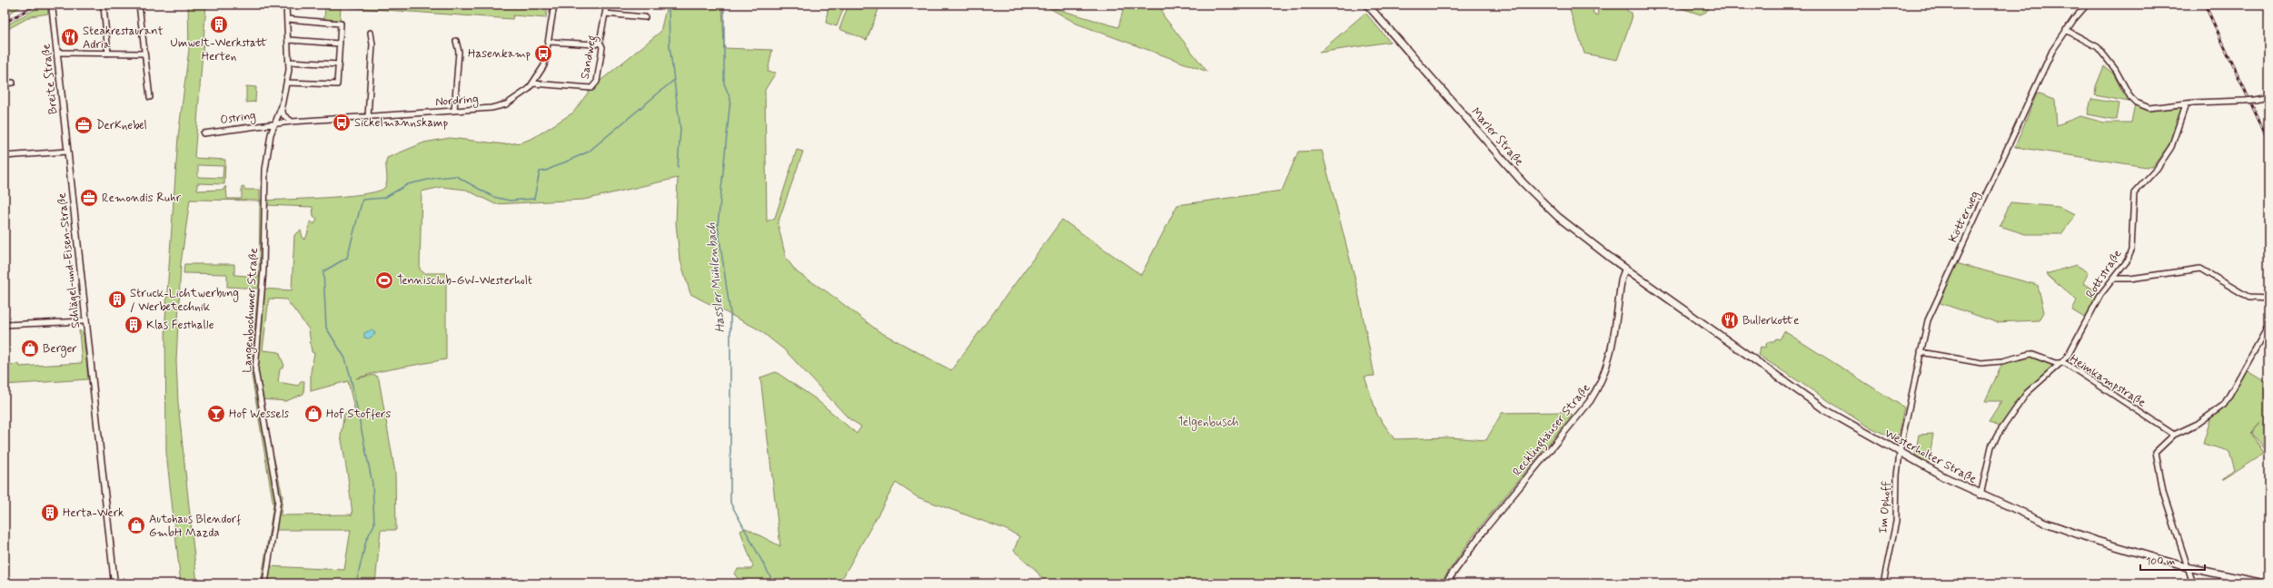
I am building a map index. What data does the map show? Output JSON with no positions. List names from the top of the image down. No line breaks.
{"streets":{"main road":["Marler Straße","Westerholter Straße"],"street":["Sandweg","Breite Straße","Nordring","Ostring","Kötterweg","Schlägel-und-Eisen-Straße","Rottstraße","Langenbochumer Straße","Heimkampstraße","Recklinghäuser Straße","Im Ophoff"]},"crossings":[["Sandweg","Nordring"],["Breite Straße","Schlägel-und-Eisen-Straße"],["Nordring","Ostring"],["Nordring","Langenbochumer Straße"],["Ostring","Langenbochumer Straße"],["Marler Straße","Recklinghäuser Straße"],["Marler Straße","Westerholter Straße"],["Kötterweg","Heimkampstraße"],["Kötterweg","Westerholter Straße"],["Kötterweg","Im Ophoff"],["Rottstraße","Heimkampstraße"],["Rottstraße","Westerholter Straße"],["Recklinghäuser Straße","Westerholter Straße"],["Westerholter Straße","Im Ophoff"]],"water":["Hassler Mühlenbach"],"parks":["Telgenbusch"],"places":{"building":["Umwelt-Werkstatt Herten","Struck-Lichtwerbung / Werbetechnik","Klas Festhalle","Herta-Werk"],"restaurant":["Steakrestaurant Adria","Bullerkotte"],"bus stop":["Hasenkamp","Sickelmannskamp"],"office":["DerKnebel","Remondis Ruhr"],"sports":["Tennisclub-GW-Westerholt"],"shop":["Berger","Hof Stoffers","Autohaus Blendorf GmbH Mazda"],"bar":["Hof Wessels"]},"scale_bar":"100 m"}
